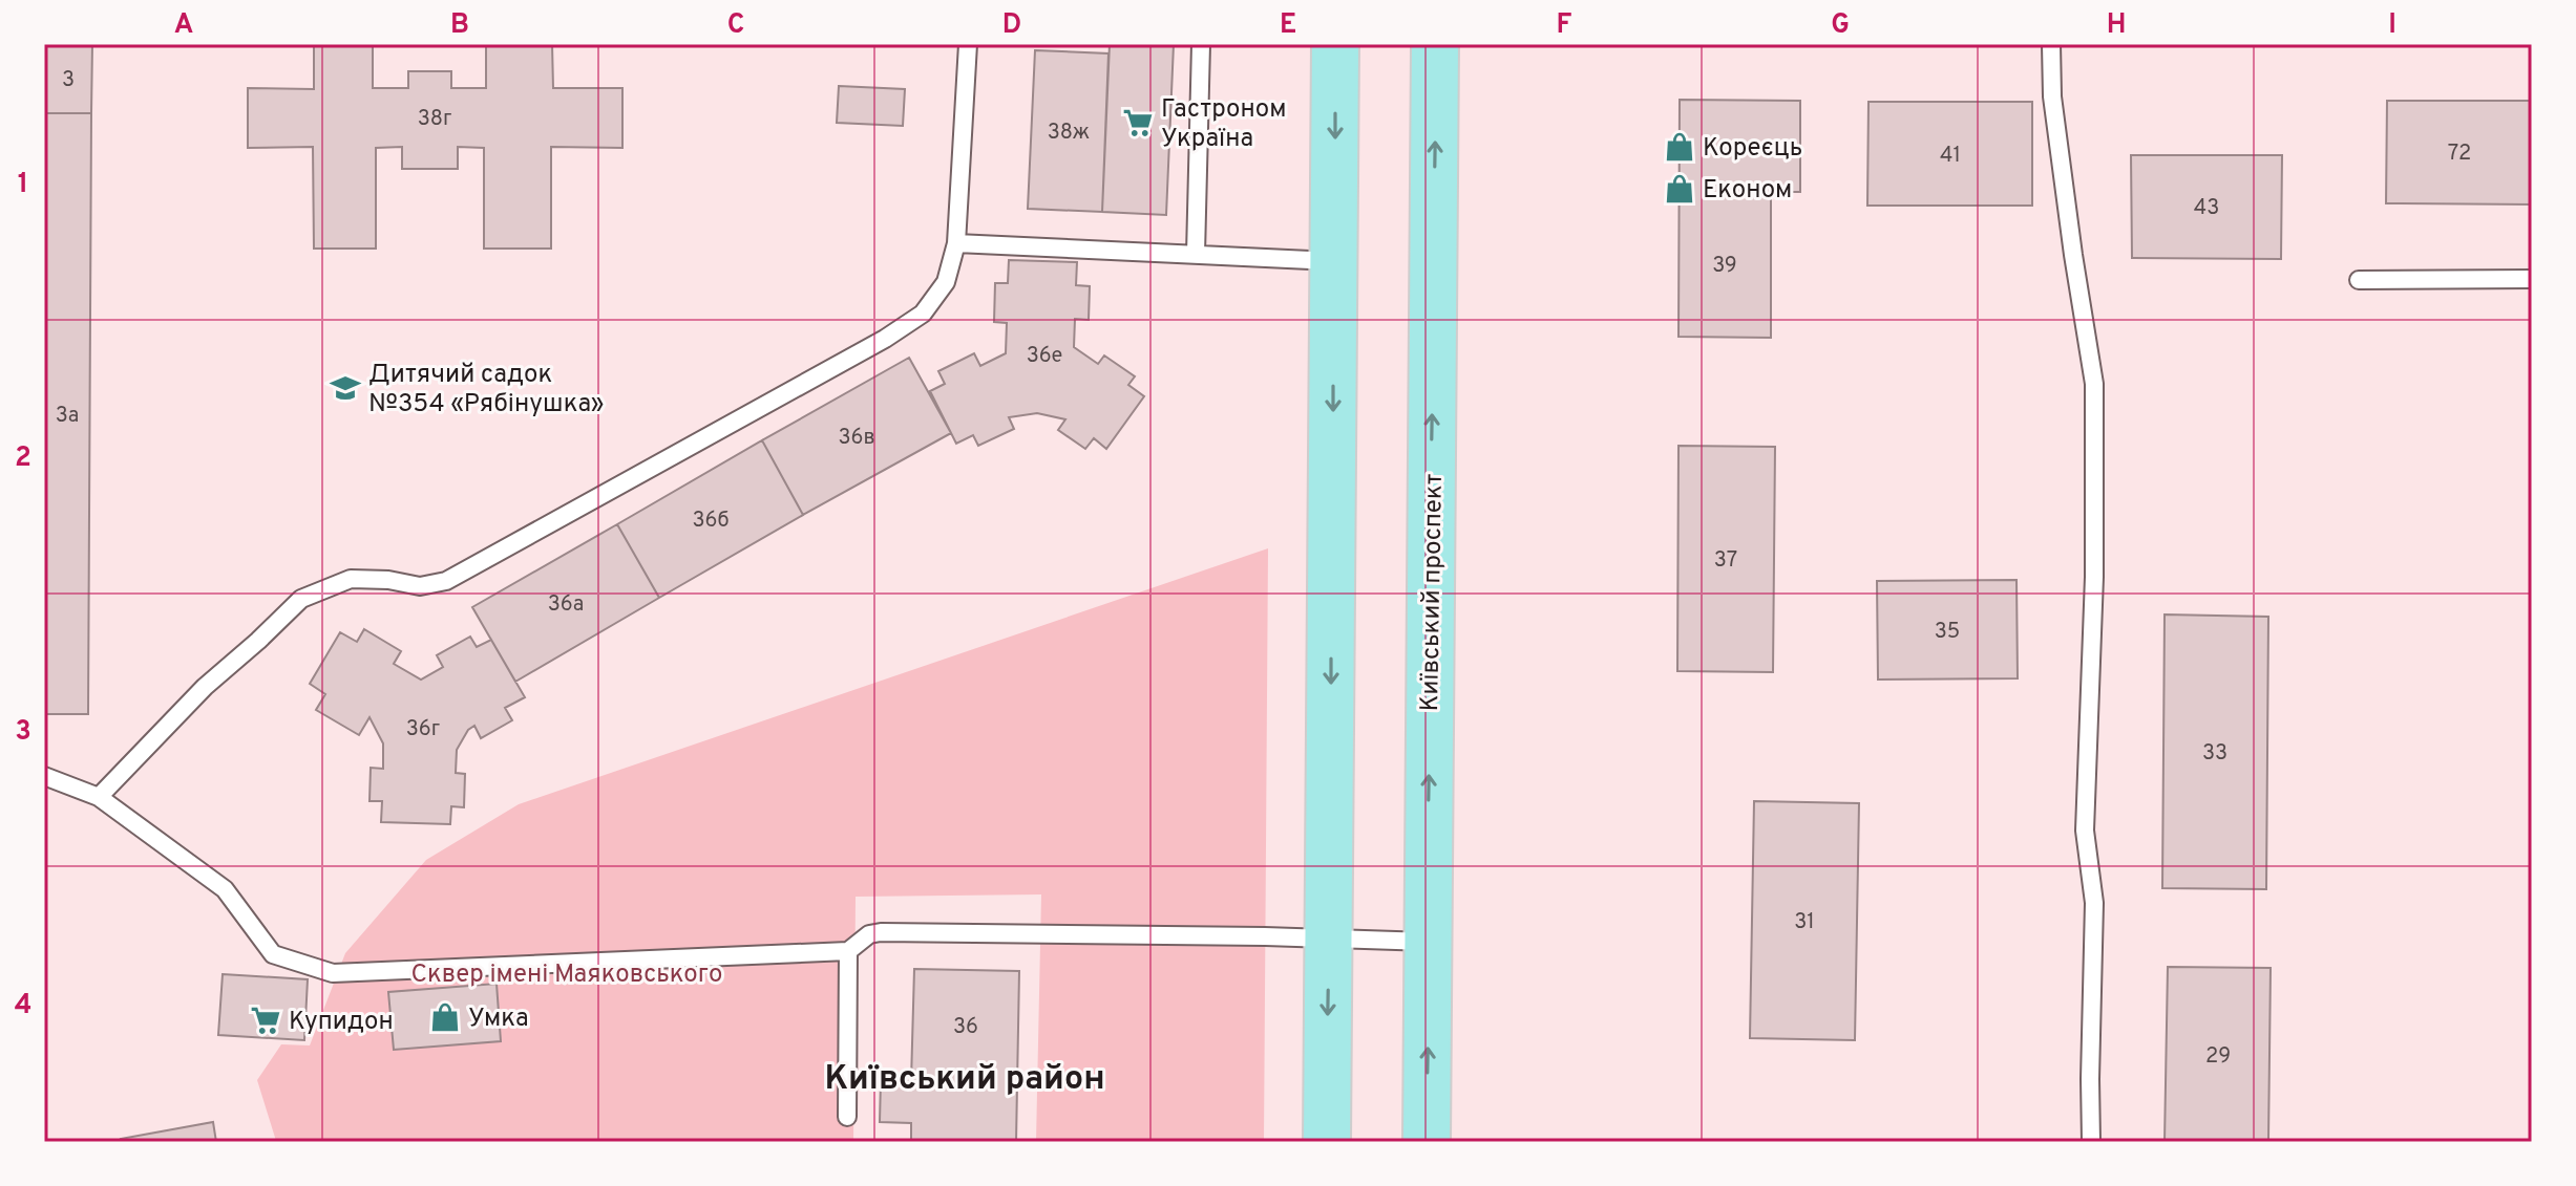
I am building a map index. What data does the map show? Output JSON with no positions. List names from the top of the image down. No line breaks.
{"streets":{"main road":["Київський проспект"]},"districts":["Київський район"],"parks":["Сквер імені Маяковського"],"places":{"supermarket":["Гастроном Україна","Купидон"],"shop":["Кореєць","Економ","Умка"],"school or university":["Дитячий садок №354 «Рябінушка»"]},"house_numbers":["3","38г","38ж","72","41","43","39","36е","3а","36в","36б","37","36а","35","36г","33","31","36","29"],"grid":{"columns":["A","B","C","D","E","F","G","H","I"],"rows":["1","2","3","4"]}}
